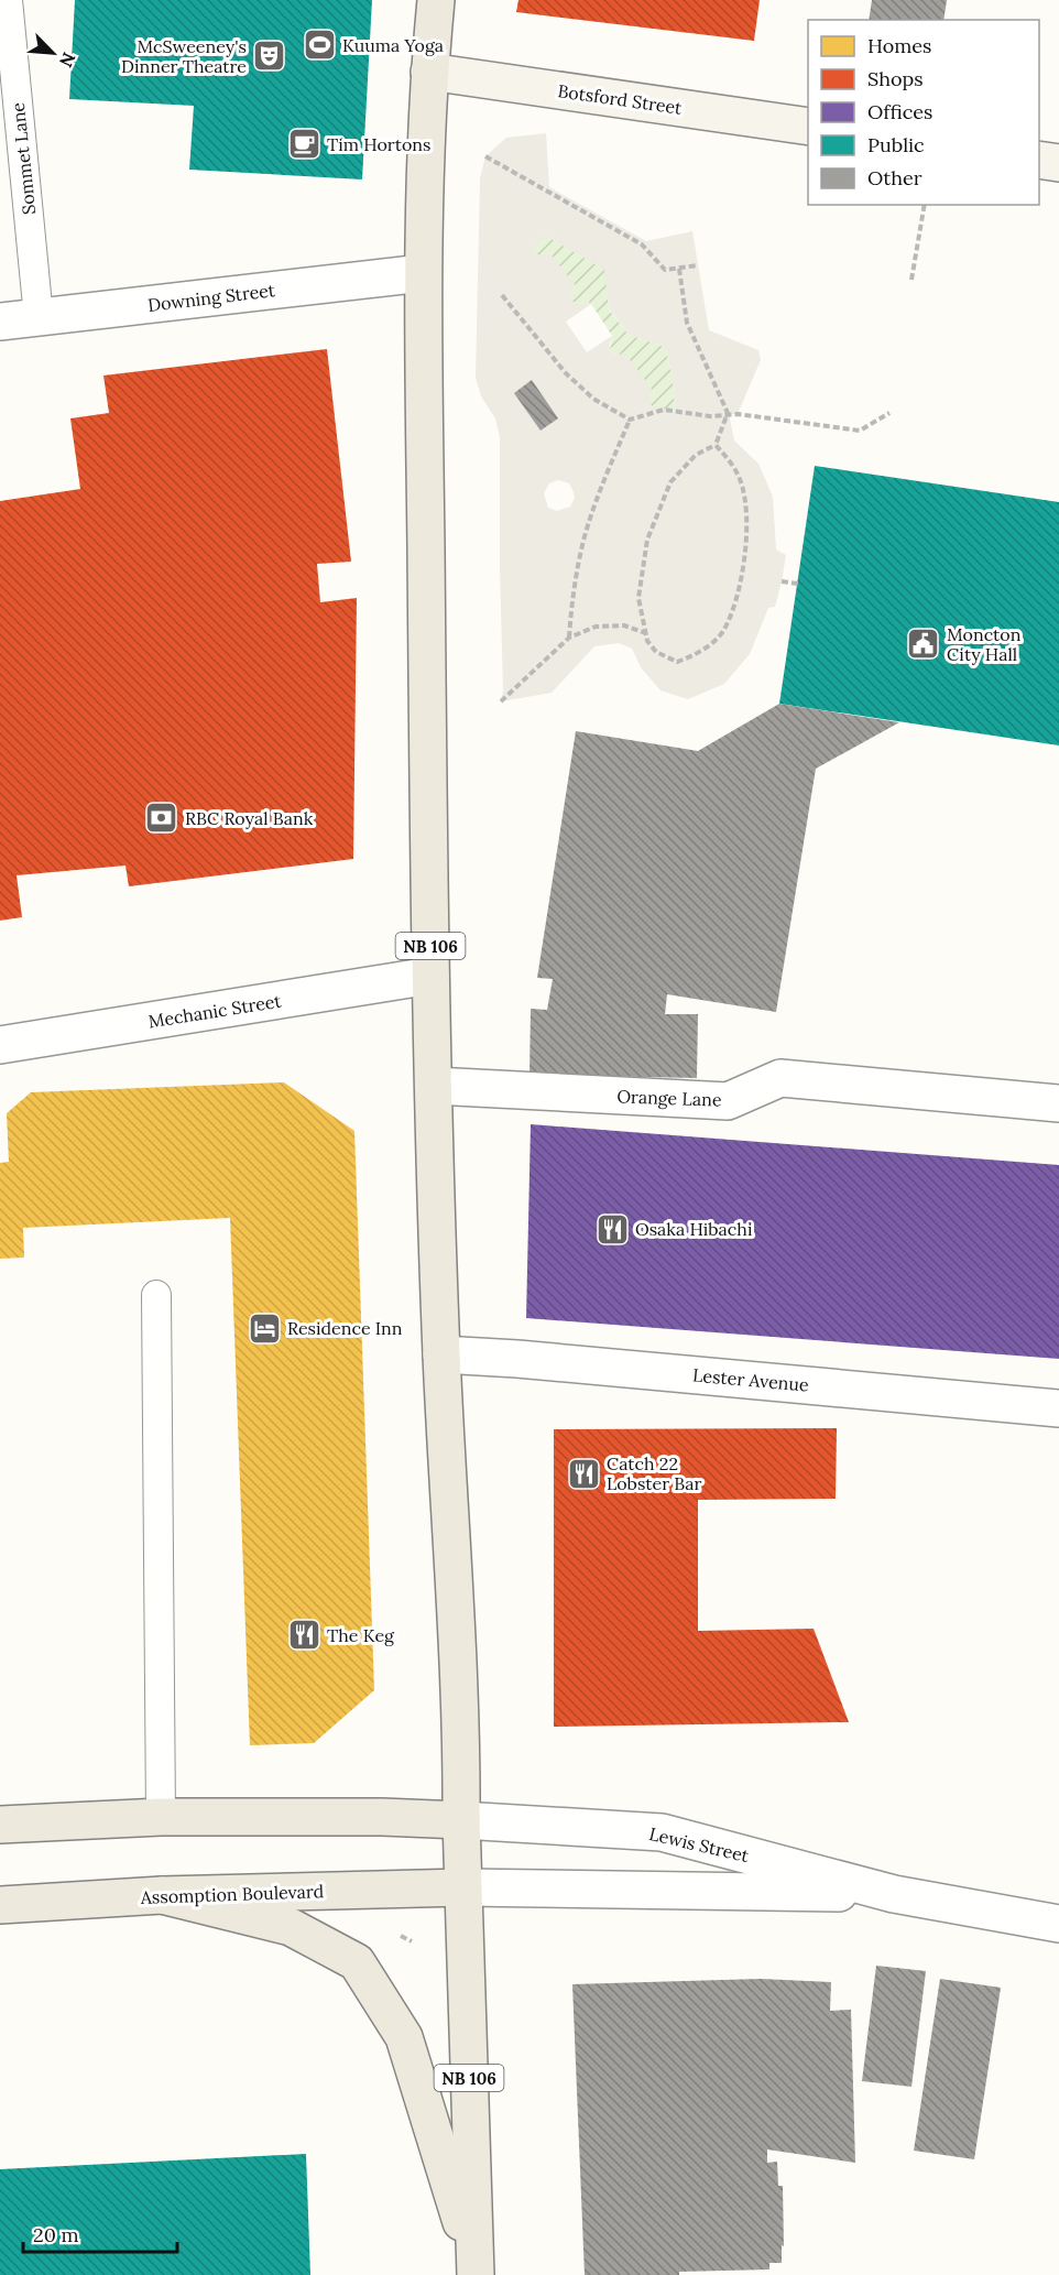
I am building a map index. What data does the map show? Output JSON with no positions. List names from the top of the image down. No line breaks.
{"streets":{"main road":["Botsford Street","NB 106","Assomption Boulevard"],"street":["Downing Street","Mechanic Street","Orange Lane","Lester Avenue","Lewis Street"],"lane":["Sommet Lane"]},"crossings":[["Botsford Street","NB 106"],["Sommet Lane","Downing Street"],["Downing Street","NB 106"],["NB 106","Mechanic Street"],["NB 106","Orange Lane"],["NB 106","Lester Avenue"],["NB 106","Lewis Street"],["NB 106","Assomption Boulevard"],["Lewis Street","Assomption Boulevard"]],"places":{"sports":["Kuuma Yoga"],"theatre":["McSweeney's Dinner Theatre"],"cafe":["Tim Hortons"],"public building":["Moncton City Hall"],"bank":["RBC Royal Bank"],"restaurant":["Osaka Hibachi","Catch 22 Lobster Bar","The Keg"],"hotel":["Residence Inn"]},"legend":["Homes","Shops","Offices","Public","Other"],"scale_bar":"20 m","north":"bottom right"}
